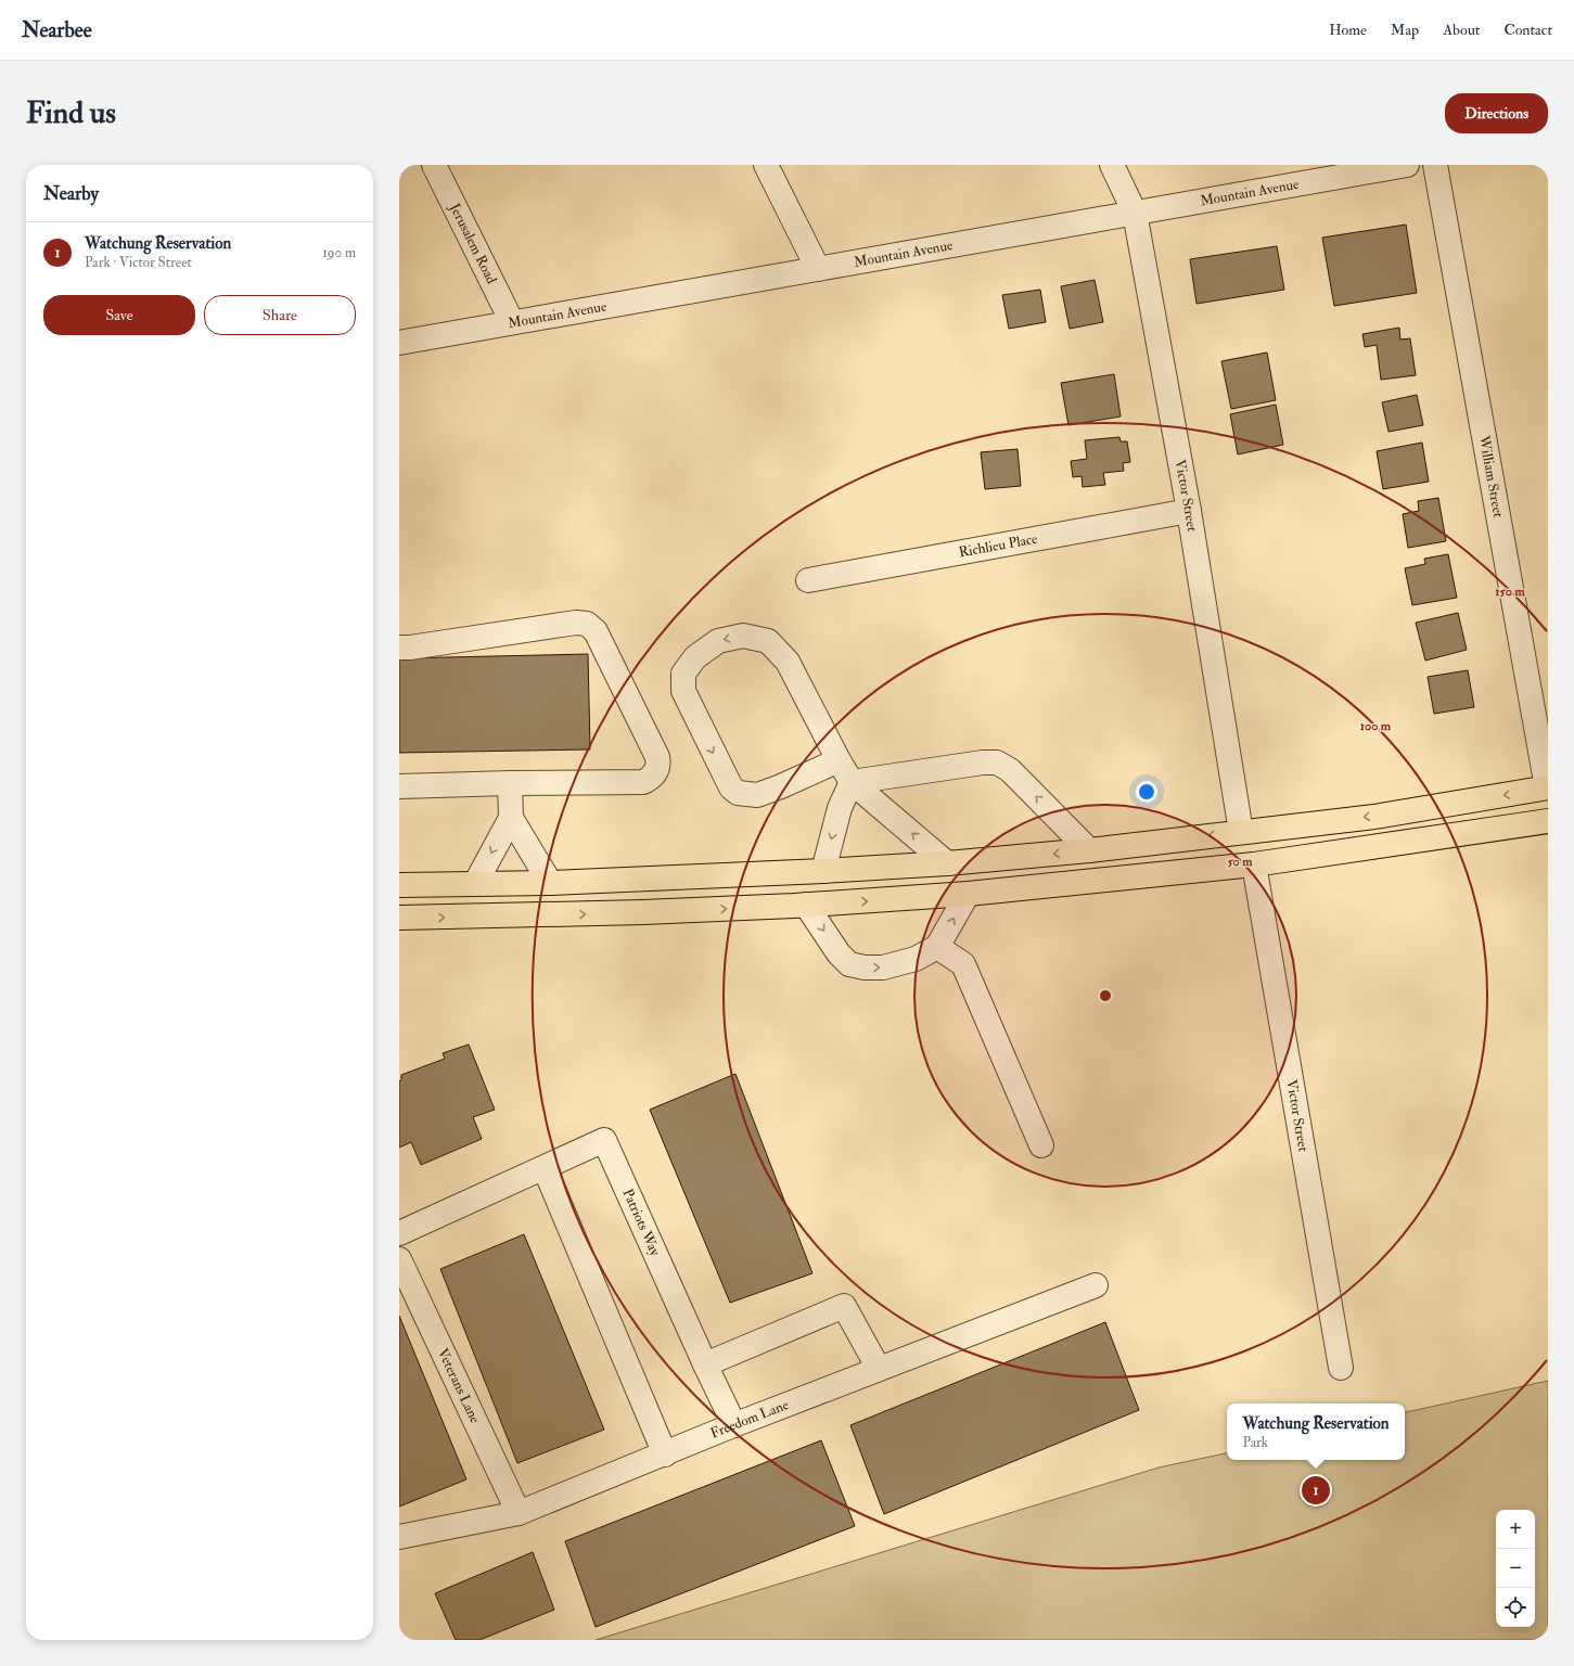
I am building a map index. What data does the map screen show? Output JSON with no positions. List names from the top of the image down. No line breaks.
{"streets":{"street":["Mountain Avenue","Jerusalem Road","William Street","Victor Street","Richlieu Place","Patriots Way","Veterans Lane","Freedom Lane"]},"crossings":[["Mountain Avenue","Jerusalem Road"],["Mountain Avenue","Victor Street"],["Victor Street","Richlieu Place"],["Patriots Way","Freedom Lane"],["Veterans Lane","Freedom Lane"]],"page":{"header":"Nearbee","nav":["Home","Map","About","Contact"],"buttons":["Directions",["Save","Share"]],"title":"Find us","heading":"Nearby","list":[{"mark":"1","name":"Watchung Reservation","note":"Park · Victor Street","value":"190 m"}],"popup":["Watchung Reservation","Park"],"pins":"1","map_buttons":["+","−"]},"rings":["150 m","100 m","50 m"]}
